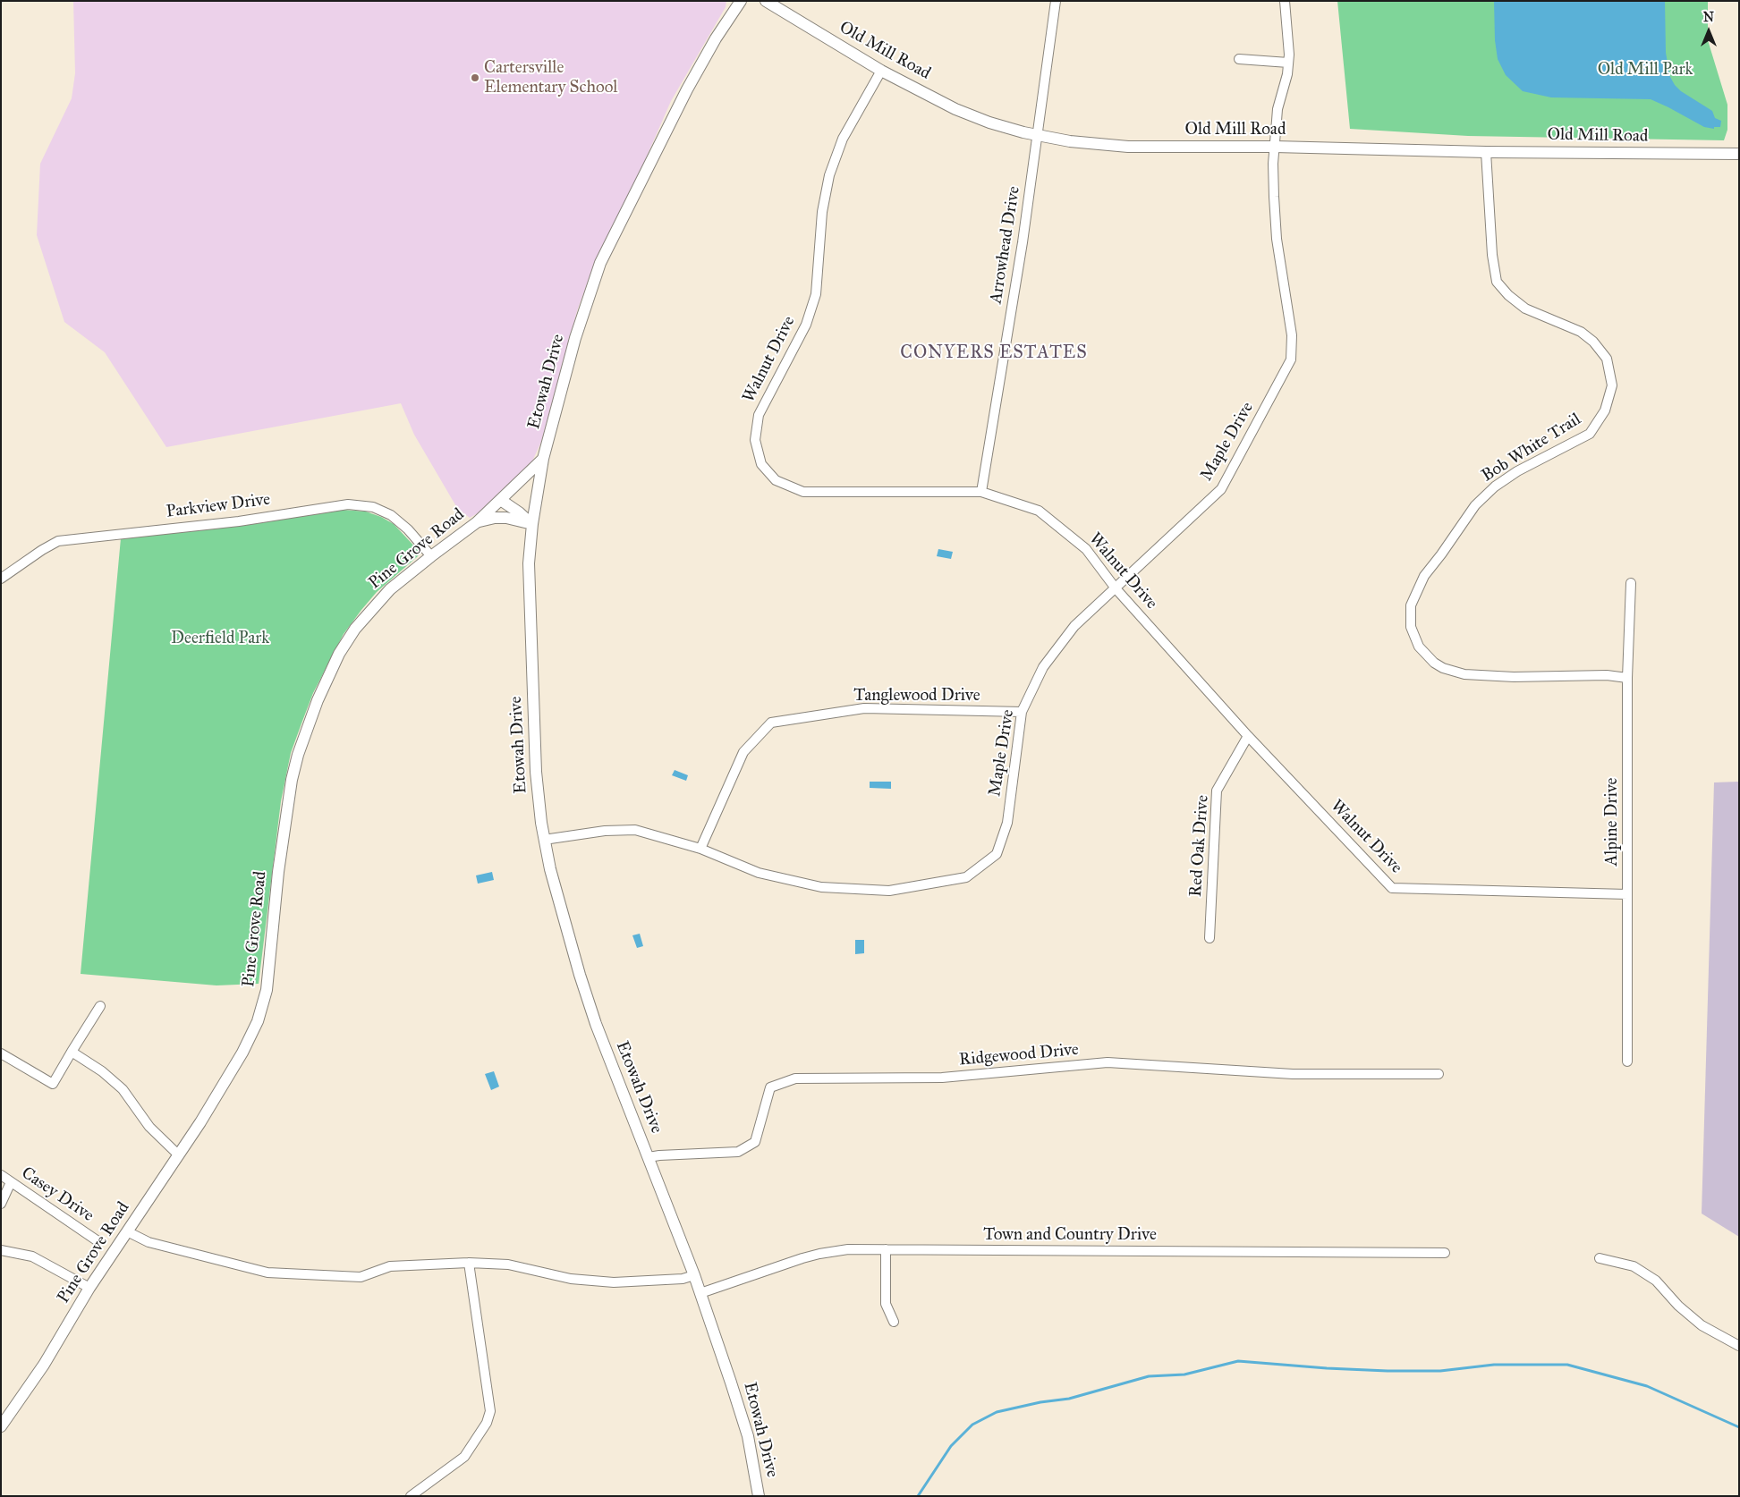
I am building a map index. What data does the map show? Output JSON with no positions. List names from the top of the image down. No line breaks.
{"streets":{"street":["Old Mill Road","Arrowhead Drive","Walnut Drive","Etowah Drive","Maple Drive","Bob White Trail","Parkview Drive","Pine Grove Road","Tanglewood Drive","Alpine Drive","Red Oak Drive","Ridgewood Drive","Casey Drive","Town and Country Drive"]},"crossings":[["Old Mill Road","Arrowhead Drive"],["Old Mill Road","Walnut Drive"],["Old Mill Road","Maple Drive"],["Old Mill Road","Bob White Trail"],["Arrowhead Drive","Walnut Drive"],["Walnut Drive","Maple Drive"],["Walnut Drive","Alpine Drive"],["Walnut Drive","Red Oak Drive"],["Etowah Drive","Maple Drive"],["Etowah Drive","Pine Grove Road"],["Etowah Drive","Ridgewood Drive"],["Etowah Drive","Town and Country Drive"],["Maple Drive","Tanglewood Drive"],["Bob White Trail","Alpine Drive"],["Parkview Drive","Pine Grove Road"]],"districts":["CONYERS ESTATES"],"parks":["Old Mill Park","Deerfield Park"],"places":["Cartersville Elementary School"],"north":"top"}
